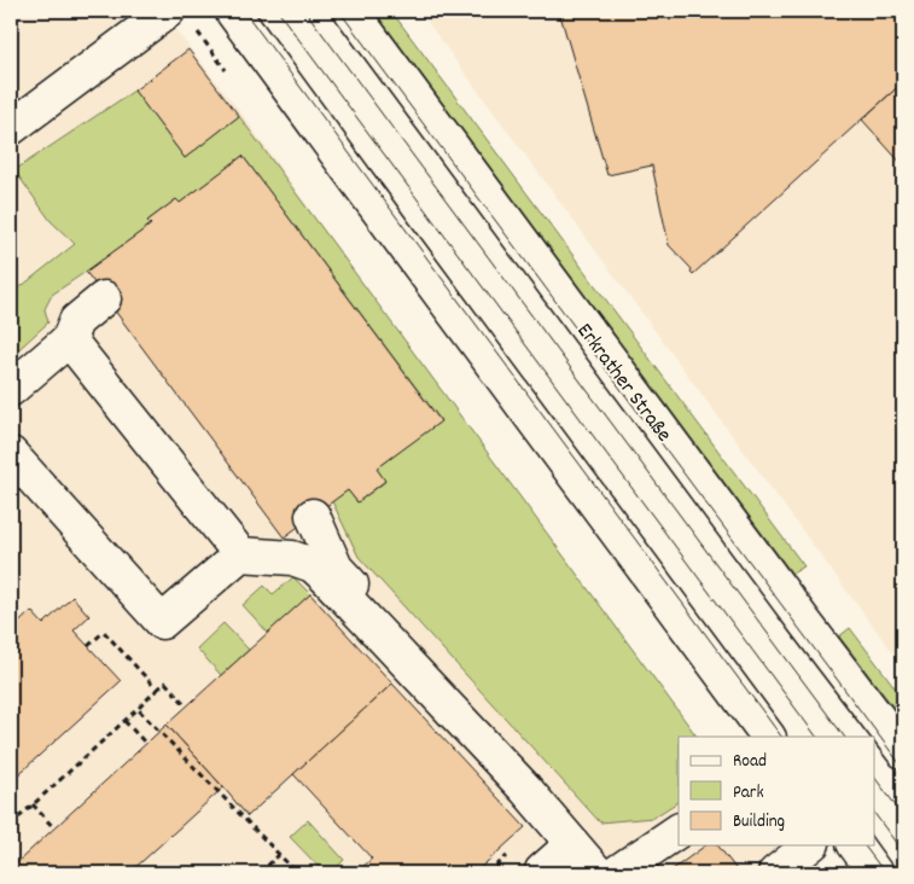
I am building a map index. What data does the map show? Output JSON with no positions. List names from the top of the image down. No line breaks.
{"streets":{"main road":["Erkrather Straße"]},"legend":["Road","Park","Building"]}
